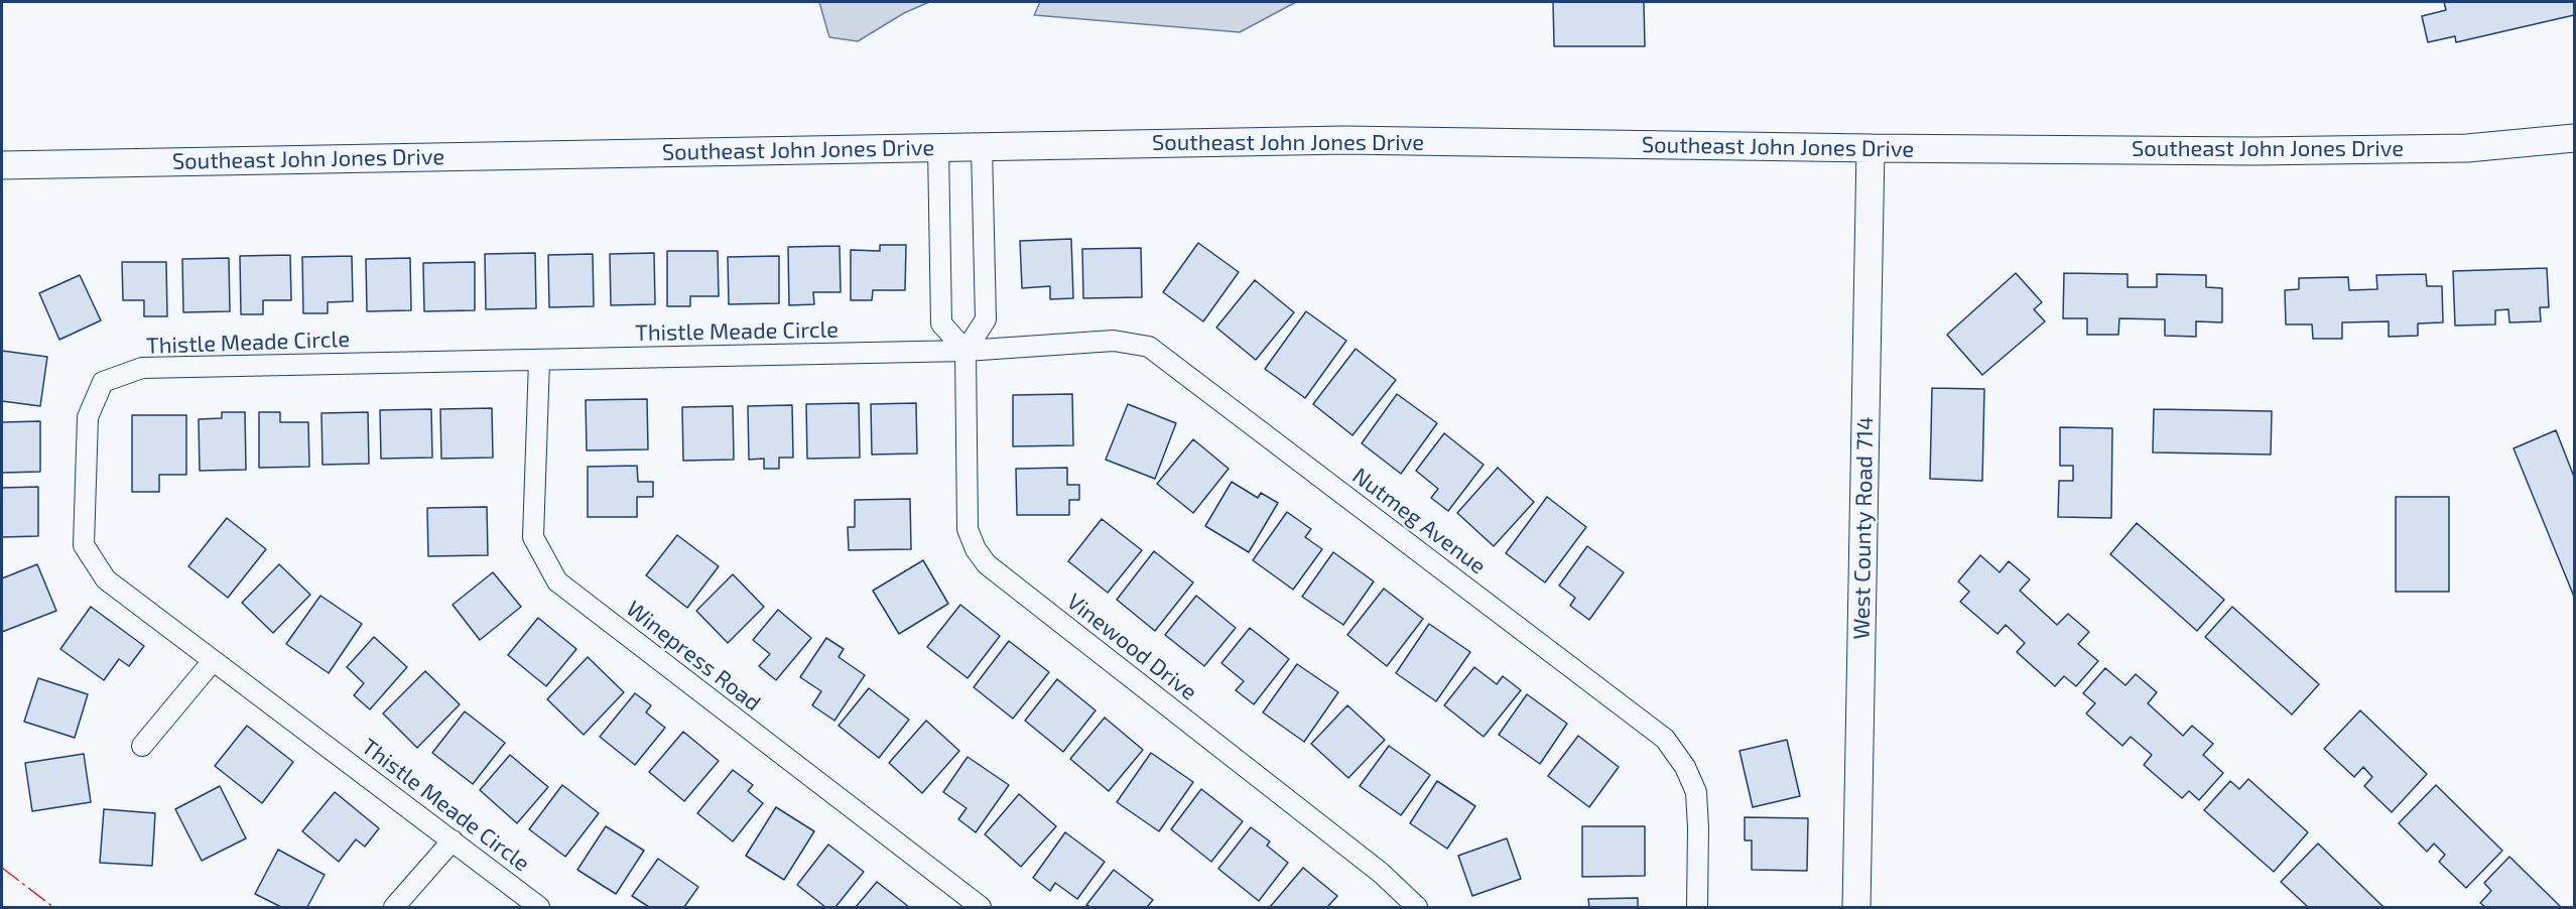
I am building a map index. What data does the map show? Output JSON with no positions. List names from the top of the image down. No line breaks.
{"streets":{"main road":["Southeast John Jones Drive","West County Road 714"],"street":["Thistle Meade Circle","Nutmeg Avenue","Vinewood Drive","Winepress Road"]},"crossings":[["Southeast John Jones Drive","West County Road 714"],["Thistle Meade Circle","Nutmeg Avenue"],["Thistle Meade Circle","Vinewood Drive"],["Thistle Meade Circle","Winepress Road"],["Nutmeg Avenue","Vinewood Drive"]]}
